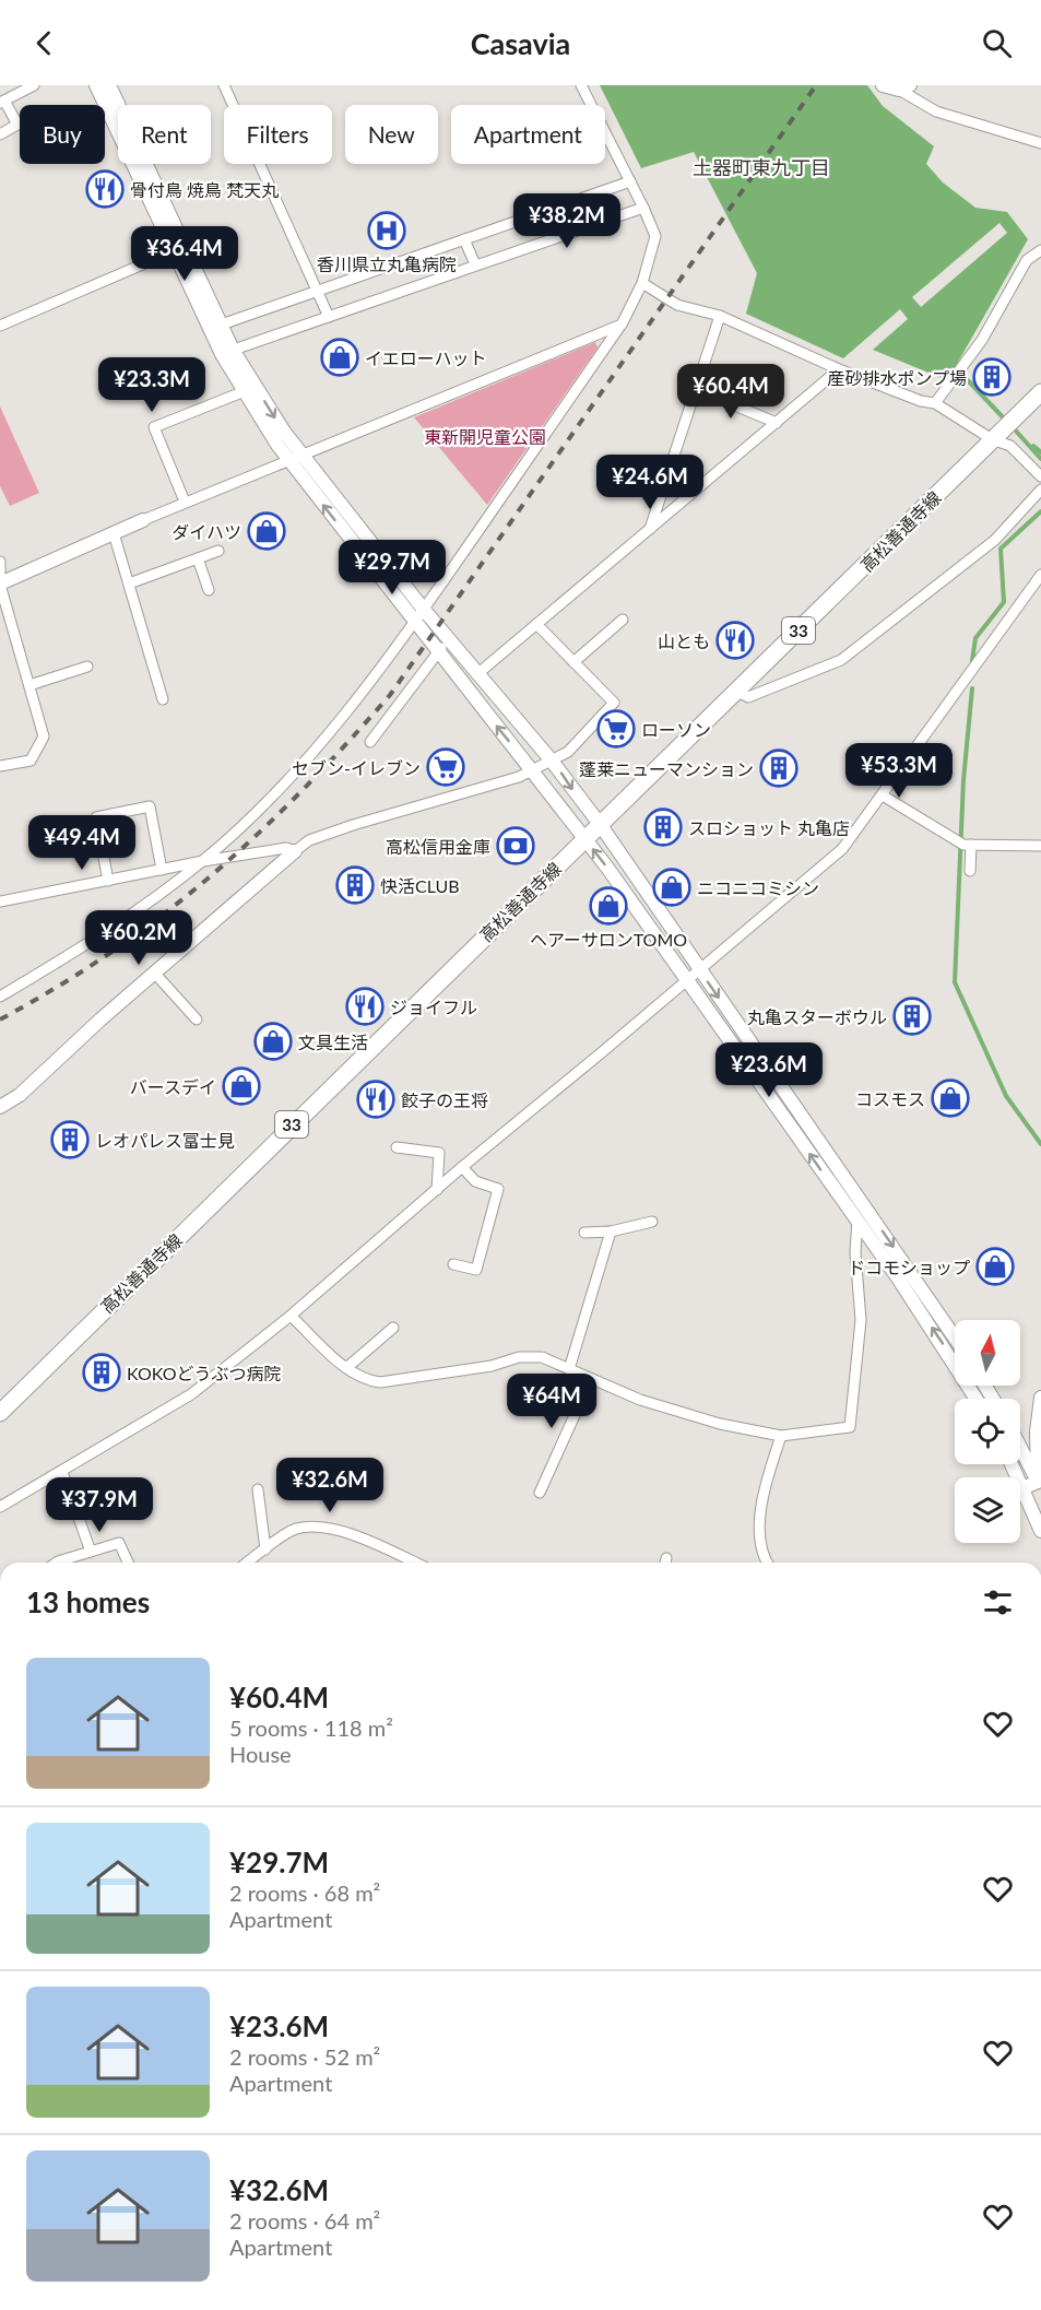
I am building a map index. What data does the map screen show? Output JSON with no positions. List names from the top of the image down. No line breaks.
{"streets":{"main road":["高松善通寺線","33"]},"districts":["土器町東九丁目"],"parks":["東新開児童公園"],"places":{"restaurant":["骨付鳥 焼鳥 梵天丸","山とも","ジョイフル","餃子の王将"],"hospital":["香川県立丸亀病院"],"shop":["イエローハット","ダイハツ","ニコニコミシン","ヘアーサロンTOMO","文具生活","バースデイ","コスモス","ドコモショップ"],"building":["産砂排水ポンプ場","蓬莱ニューマンション","スロショット 丸亀店","快活CLUB","丸亀スターボウル","レオパレス富士見","KOKOどうぶつ病院"],"supermarket":["ローソン","セブン-イレブン"],"bank":["高松信用金庫"]},"north":"top","page":{"header":"Casavia","chip":["Buy","Rent","Filters","New","Apartment"],"price":["¥38.2M","¥36.4M","¥23.3M","¥60.4M","¥24.6M","¥29.7M","¥53.3M","¥49.4M","¥60.2M","¥23.6M","¥64M","¥32.6M","¥37.9M"],"heading":"13 homes","list":[{"name":"¥60.4M","note":"5 rooms · 118 m² · House"},{"name":"¥29.7M","note":"2 rooms · 68 m² · Apartment"},{"name":"¥23.6M","note":"2 rooms · 52 m² · Apartment"},{"name":"¥32.6M","note":"2 rooms · 64 m² · Apartment"}]}}
